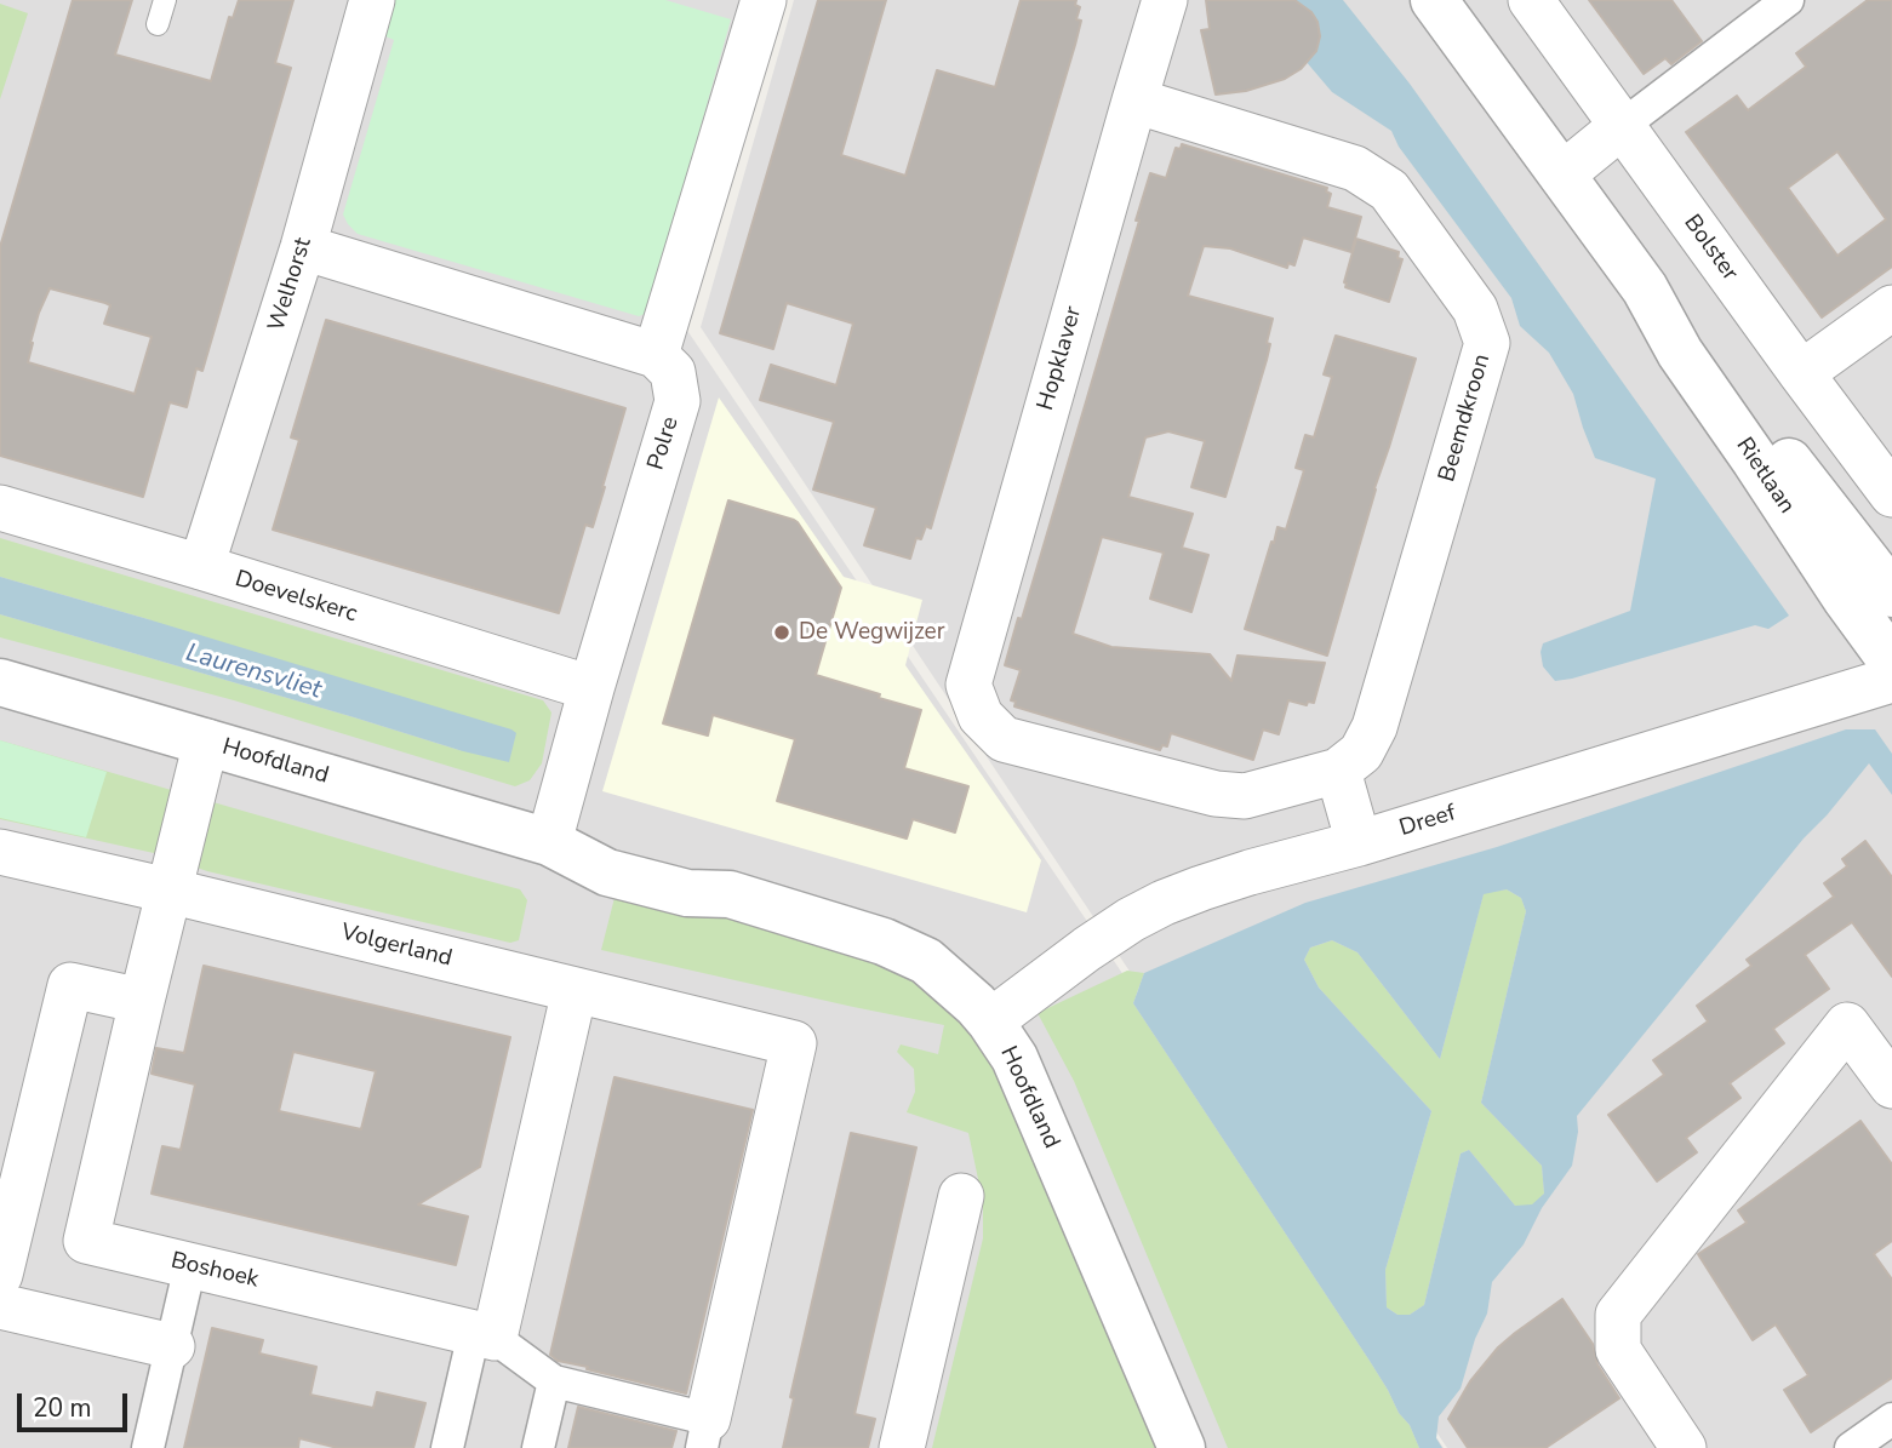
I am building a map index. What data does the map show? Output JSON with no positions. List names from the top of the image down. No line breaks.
{"streets":{"street":["Bolster","Welhorst","Hopklaver","Beemdkroon","Polre","Rietlaan","Doevelskerc","Hoofdland","Dreef","Volgerland","Boshoek"]},"crossings":[["Welhorst","Doevelskerc"],["Hopklaver","Beemdkroon"],["Polre","Doevelskerc"],["Polre","Hoofdland"],["Hoofdland","Dreef"],["Hoofdland","Boshoek"],["Volgerland","Boshoek"]],"water":["Laurensvliet"],"places":["De Wegwijzer"],"scale_bar":"20 m"}
